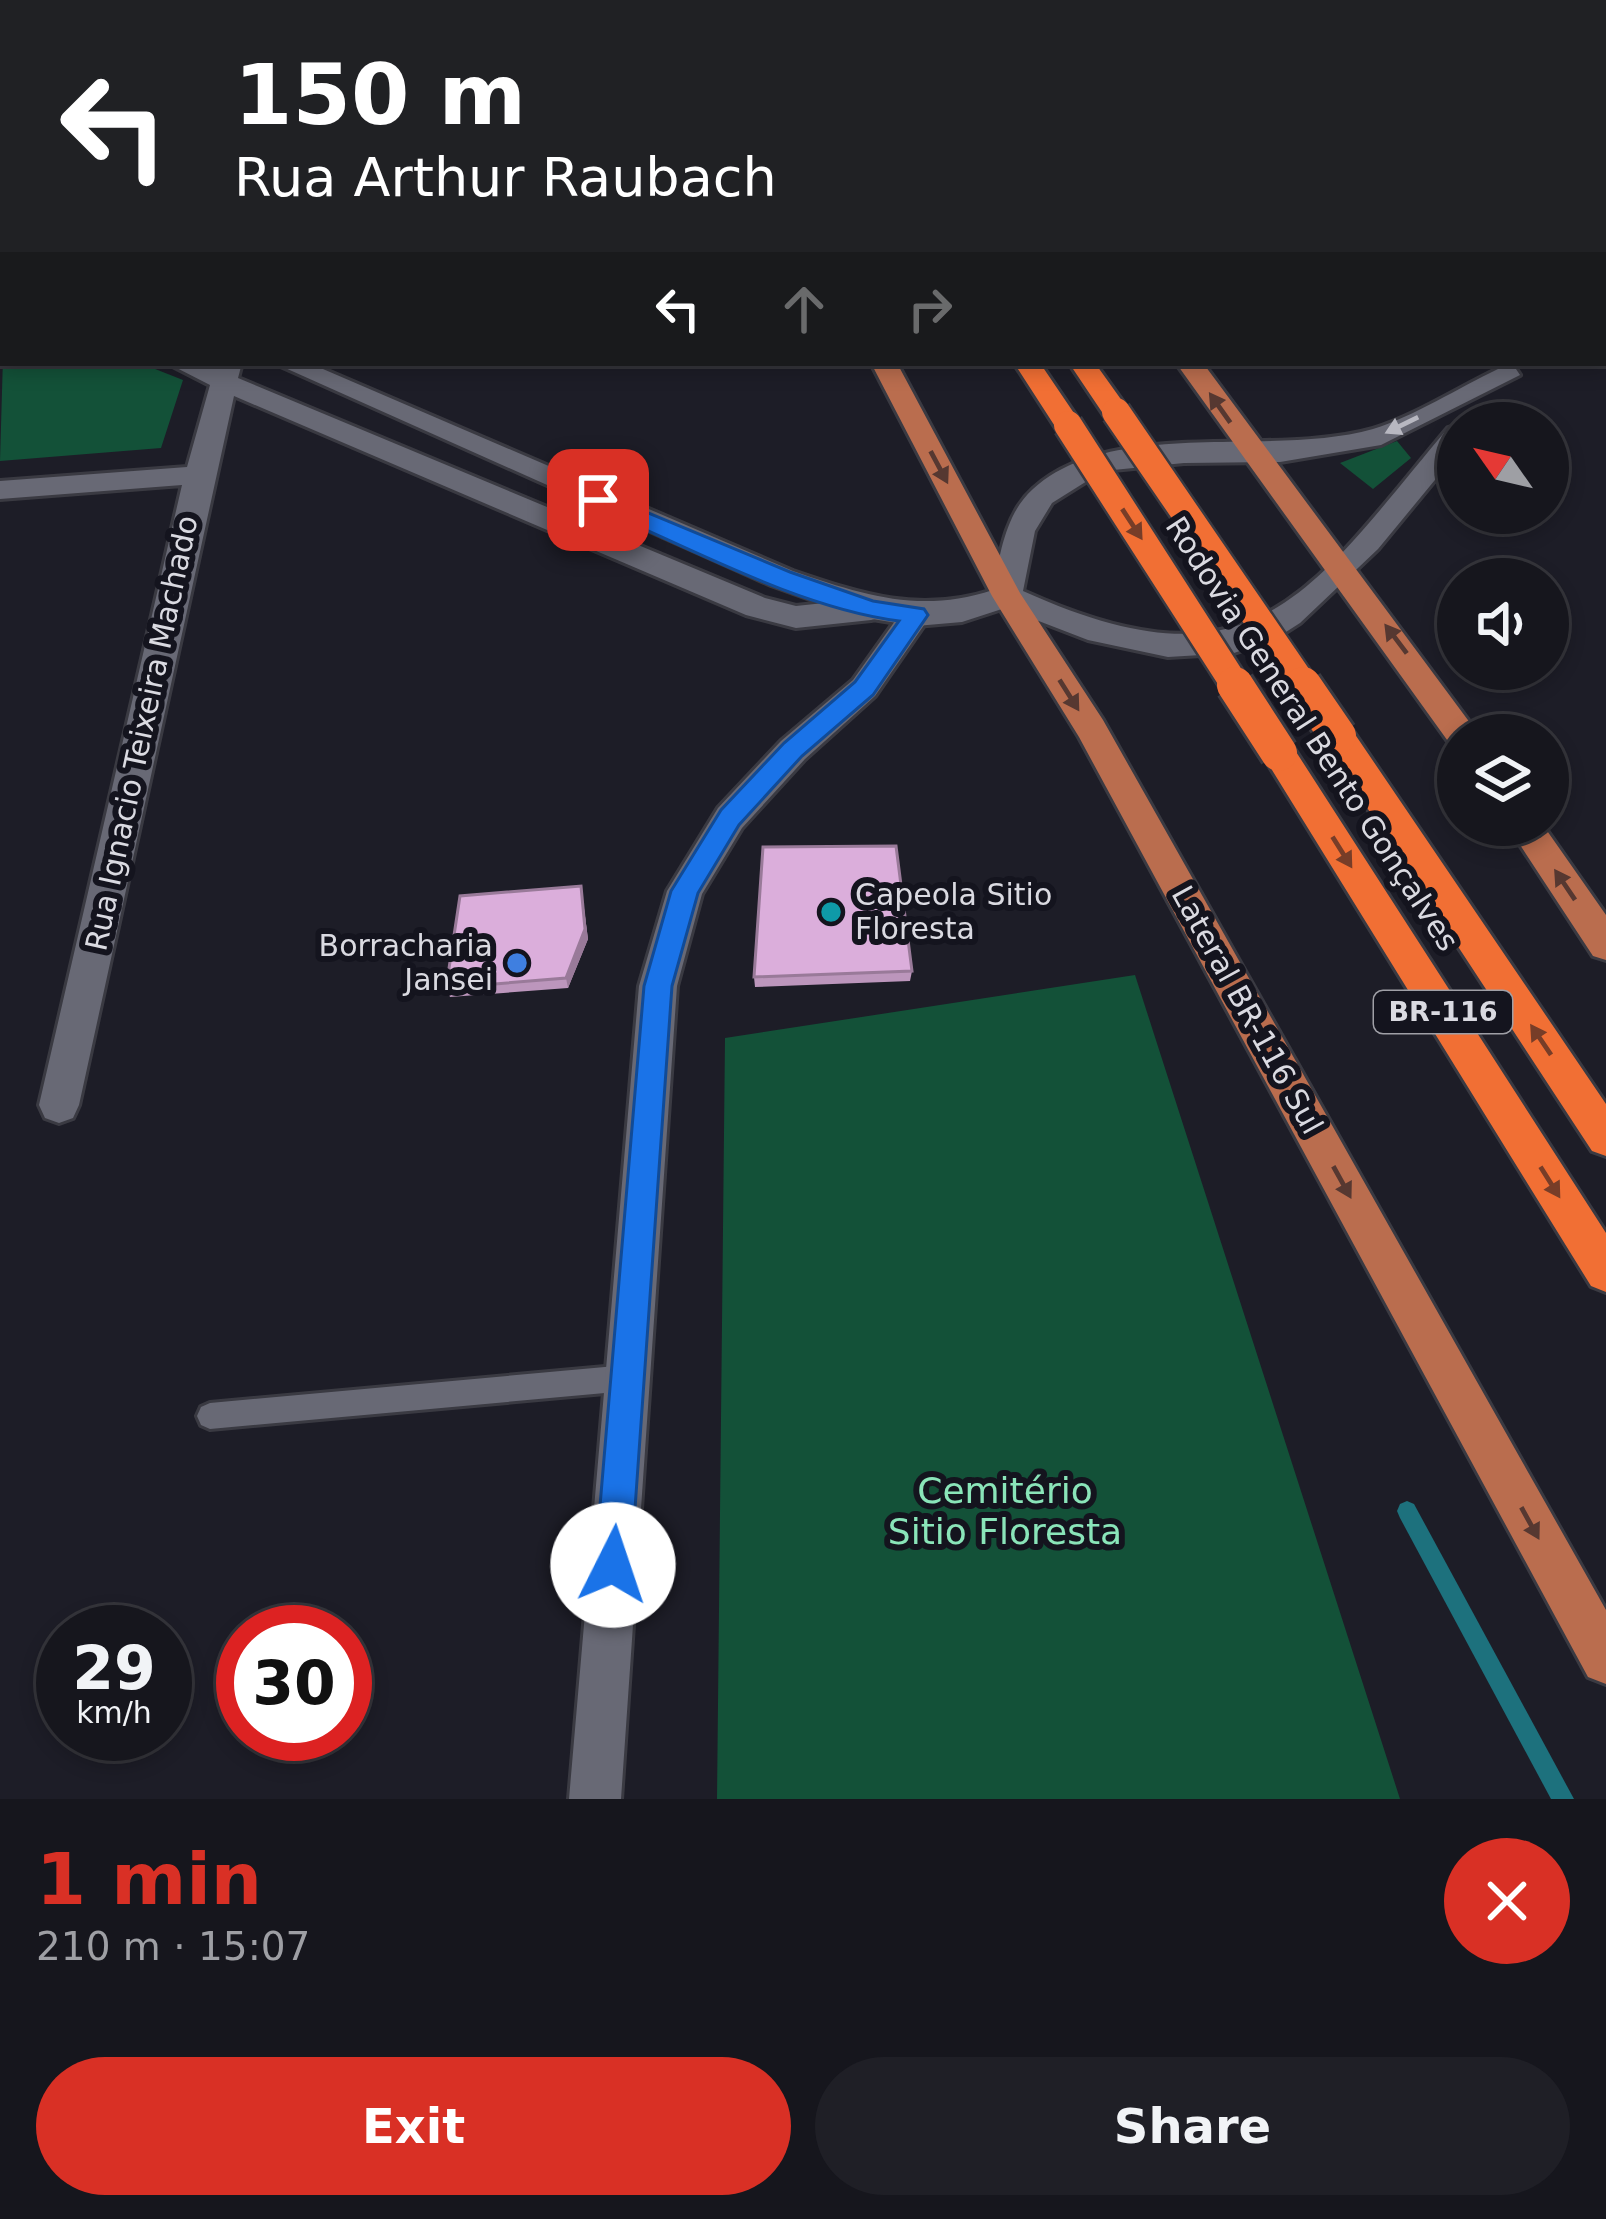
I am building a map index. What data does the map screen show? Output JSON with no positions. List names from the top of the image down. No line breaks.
{"streets":{"highway":["Rodovia General Bento Gonçalves","BR-116"],"main road":["Lateral BR-116 Sul"],"street":["Rua Ignacio Teixeira Machado"]},"one_way":["Lateral BR-116 Sul"],"parks":["Cemitério Sitio Floresta"],"places":["Capeola Sitio Floresta","Borracharia Jansei"],"north":"top left","page":{"turn":["150 m","Rua Arthur Raubach"],"speed":"29 km/h","limit":"30","heading":["1 min","210 m · 15:07"],"buttons":["Exit","Share"]}}
